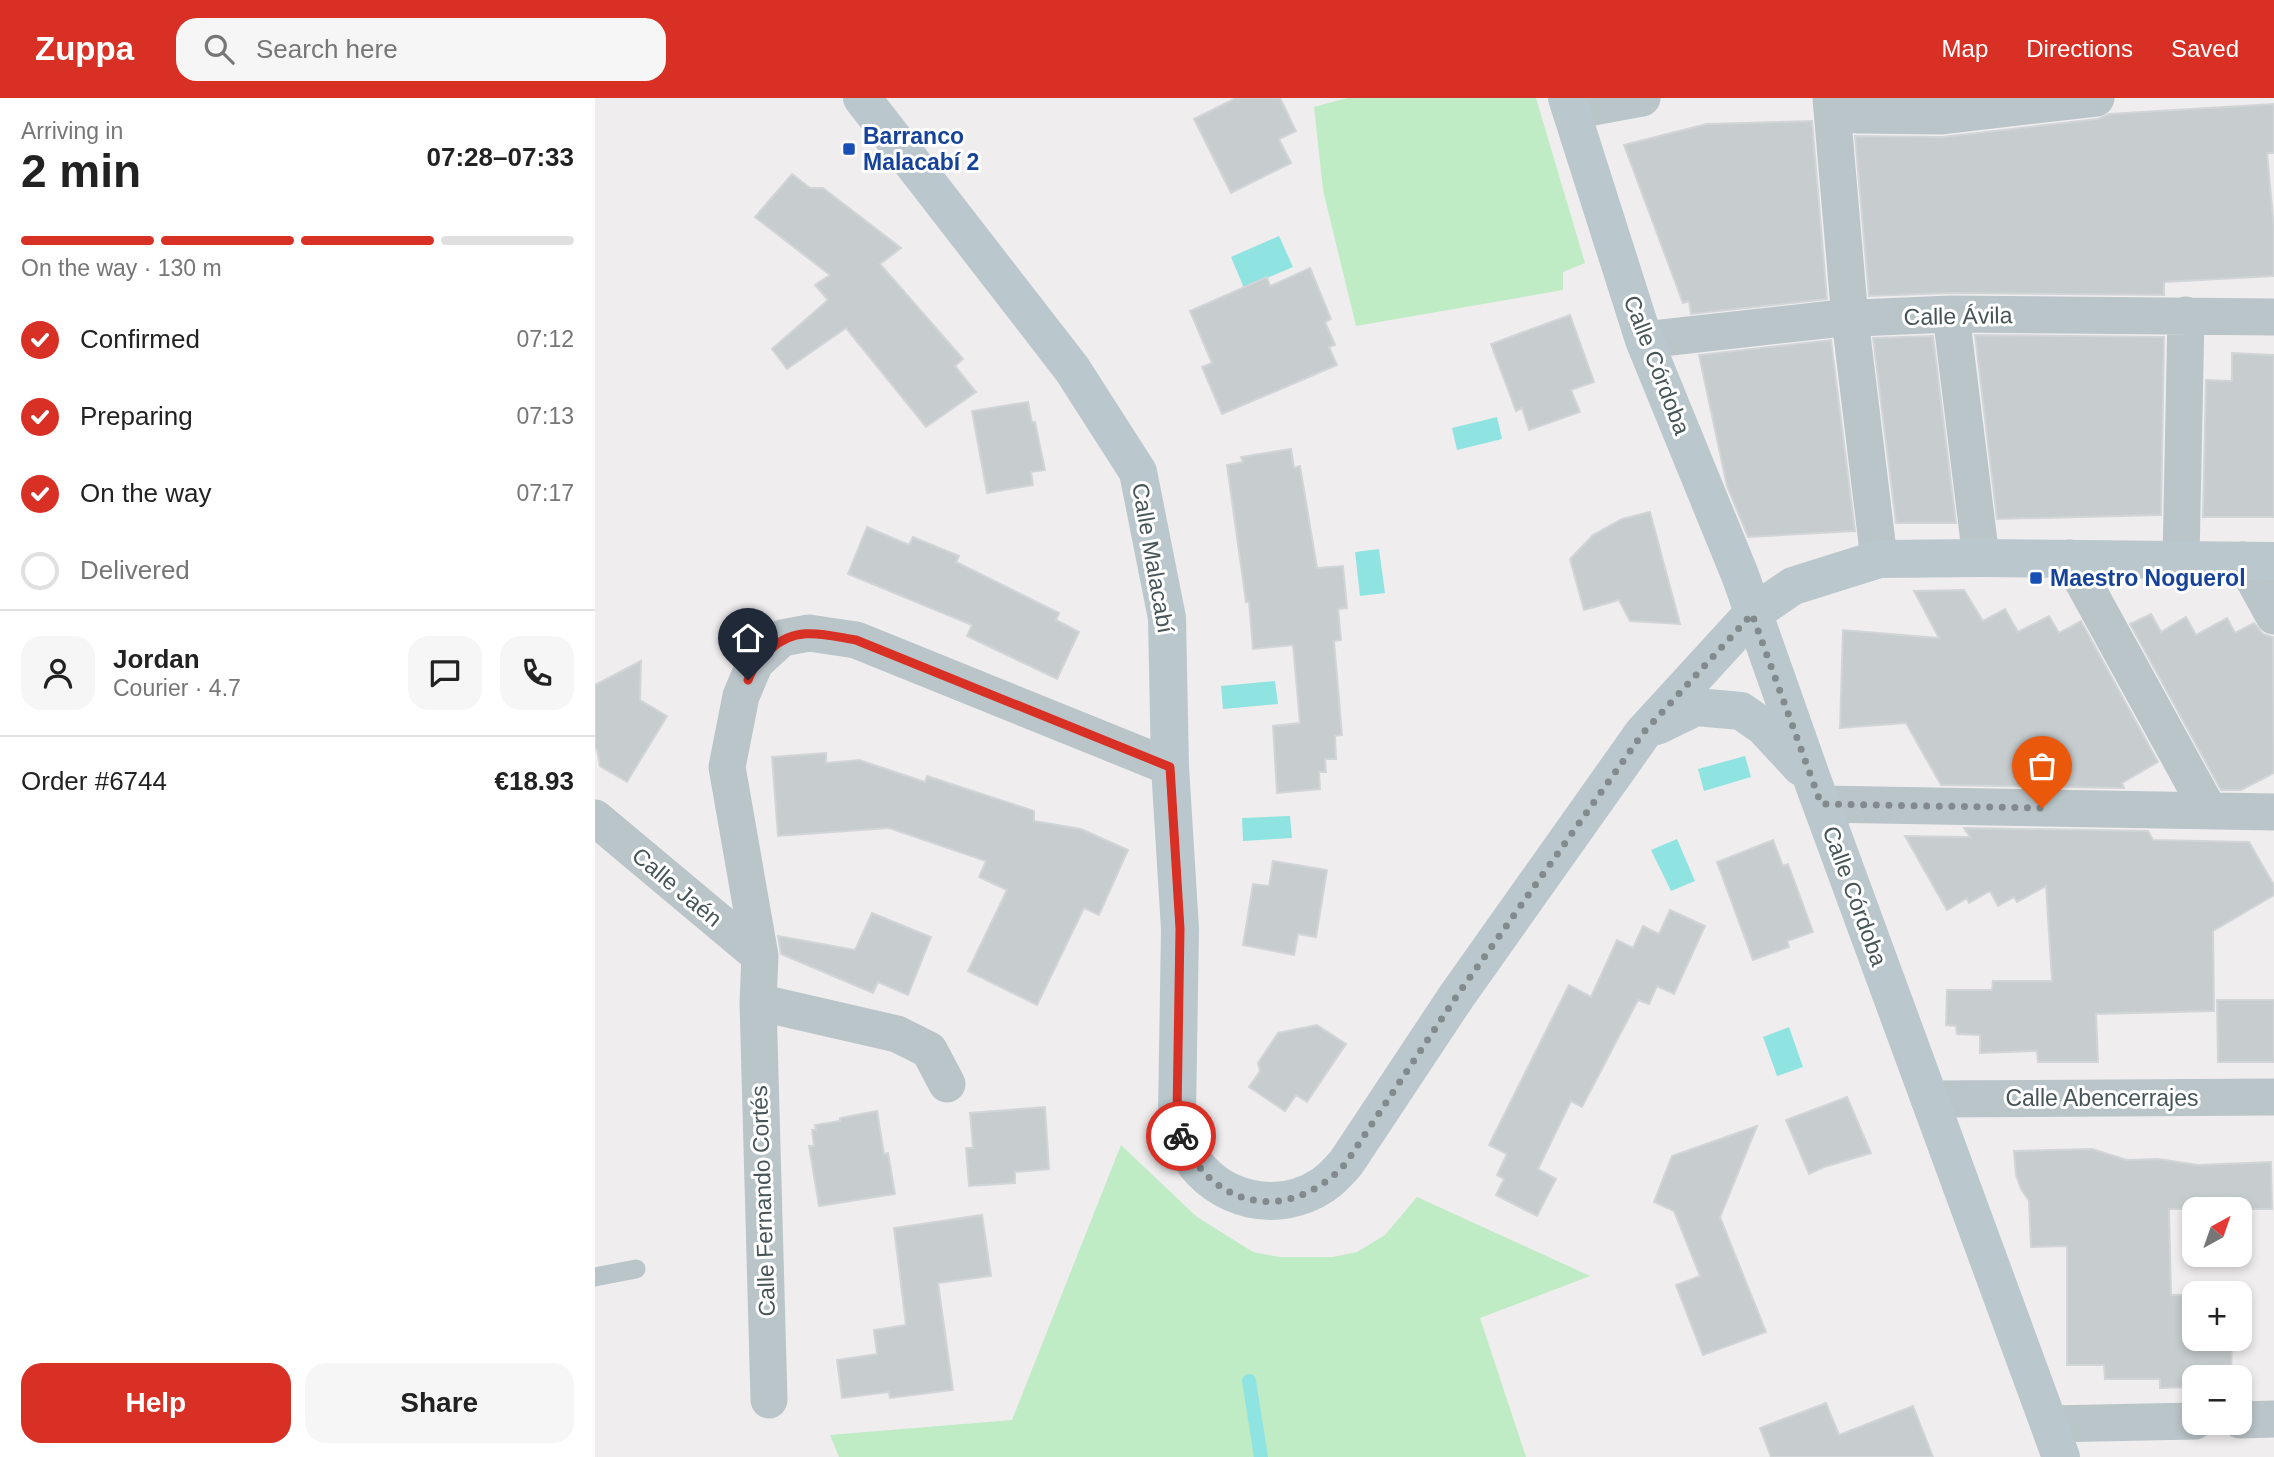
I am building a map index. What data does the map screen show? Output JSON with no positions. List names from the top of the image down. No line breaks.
{"streets":{"street":["Calle Ávila","Calle Córdoba","Calle Malacabí","Calle Jaén","Calle Abencerrajes","Calle Fernando Cortés"]},"crossings":[["Calle Ávila","Calle Córdoba"],["Calle Córdoba","Calle Malacabí"],["Calle Córdoba","Calle Abencerrajes"],["Calle Malacabí","Calle Fernando Cortés"],["Calle Jaén","Calle Fernando Cortés"]],"places":{"transit":["Barranco Malacabí 2","Maestro Noguerol"]},"north":"top right","page":{"header":"Zuppa","search":"Search here","nav":["Map","Directions","Saved"],"heading":["2 min","Arriving in","07:28–07:33"],"panel":["Jordan","Courier · 4.7","Order #6744","€18.93"],"bar":"On the way · 130 m","list":[["Confirmed","07:12"],["Preparing","07:13"],["On the way","07:17"],"Delivered"],"map_buttons":["+","−"],"buttons":["Help","Share"]}}
